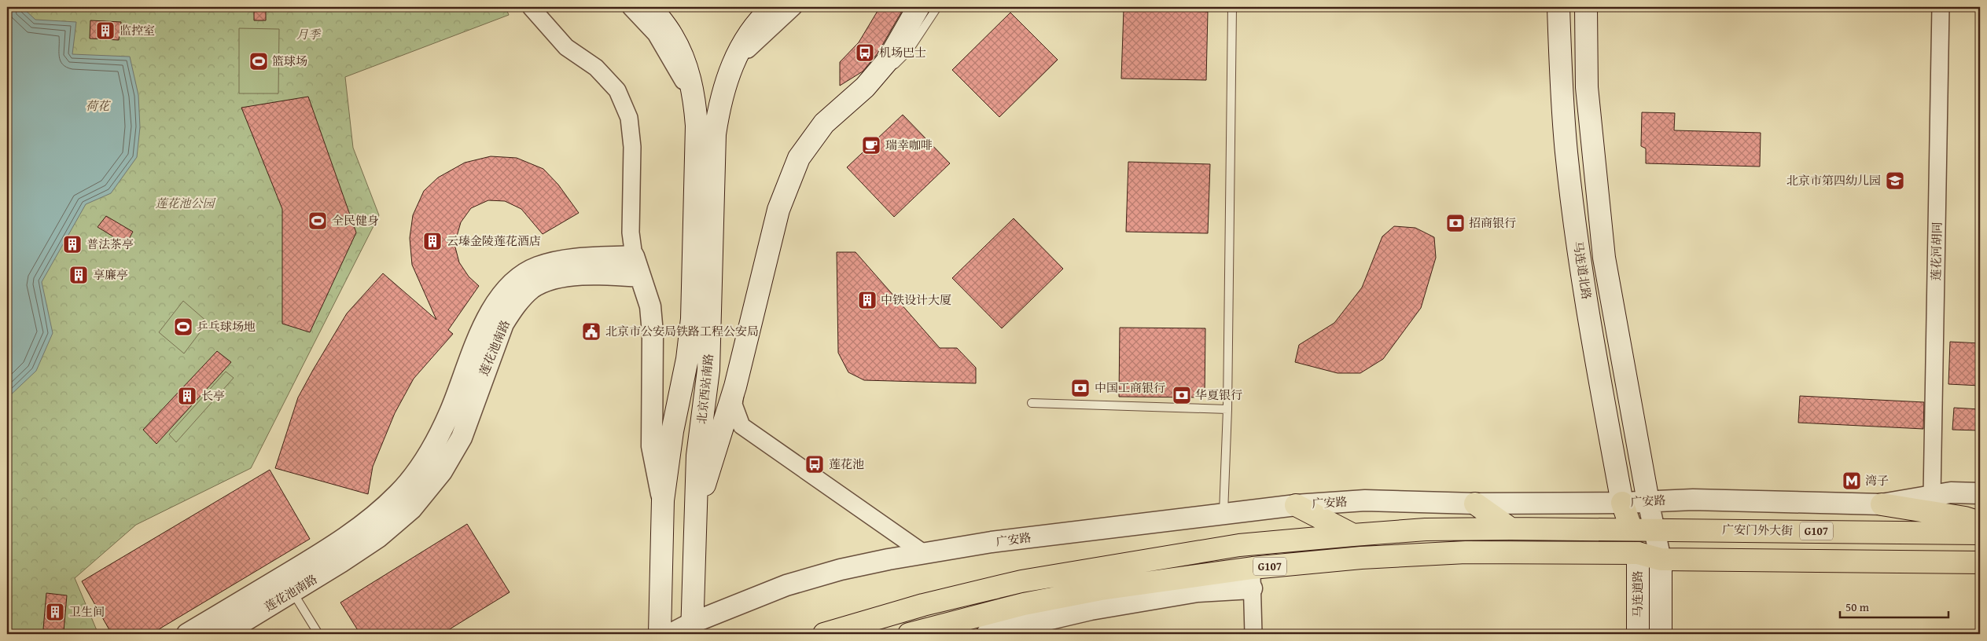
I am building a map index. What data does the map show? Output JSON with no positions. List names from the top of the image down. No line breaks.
{"streets":{"main road":["马连道北路","北京西站南路","广安门外大街","G107","马连道路"],"street":["莲花河胡同","莲花池南路","广安路"]},"crossings":[["莲花河胡同","广安路"],["马连道北路","广安路"],["马连道北路","广安门外大街"],["马连道北路","G107"],["马连道北路","马连道路"],["北京西站南路","广安路"],["G107","马连道路"]],"parks":["月季","荷花","莲花池公园"],"places":{"building":["监控室","云瑧金陵莲花酒店","普法茶亭","享廉亭","中铁设计大厦","长亭","卫生间"],"bus stop":["机场巴士","莲花池"],"sports":["篮球场","全民健身","乒乓球场地"],"cafe":["瑞幸咖啡"],"school or university":["北京市第四幼儿园"],"bank":["招商银行","中国工商银行","华夏银行"],"public building":["北京市公安局铁路工程公安局"],"metro station":["湾子"]},"scale_bar":"50 m"}
